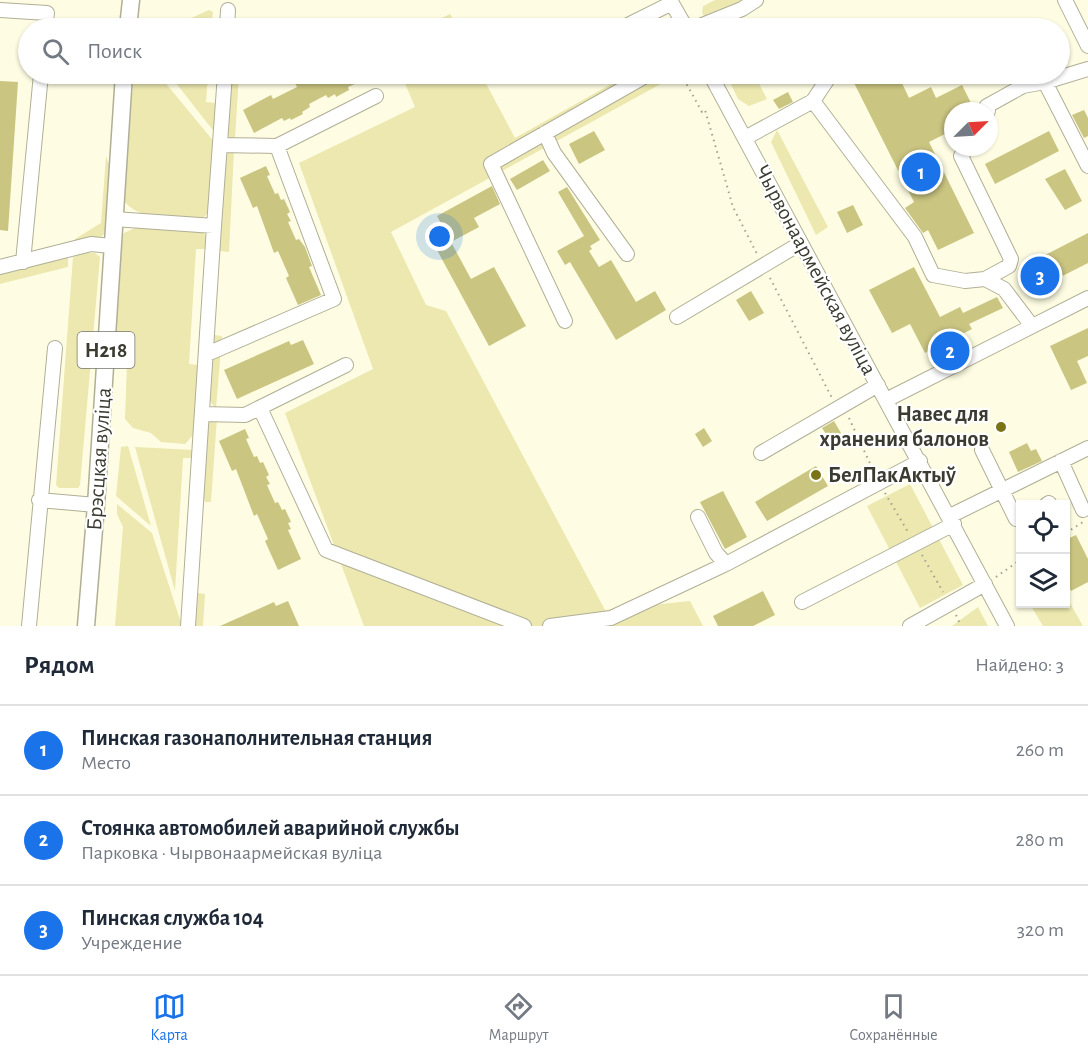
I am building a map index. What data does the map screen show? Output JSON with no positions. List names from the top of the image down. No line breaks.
{"streets":{"main road":["Н218","Брэсцкая вуліца"],"street":["Чырвонаармейская вуліца"]},"places":["Навес для хранения балонов","БелПакАктыў"],"north":"top right","page":{"search":"Поиск","pins":["1","3","2"],"heading":["Рядом","Найдено: 3"],"list":[{"mark":"1","name":"Пинская газонаполнительная станция","note":"Место","value":"260 m"},{"mark":"2","name":"Стоянка автомобилей аварийной службы","note":"Парковка · Чырвонаармейская вуліца","value":"280 m"},{"mark":"3","name":"Пинская служба 104","note":"Учреждение","value":"320 m"}],"nav":["Карта","Маршрут","Сохранённые"]}}
